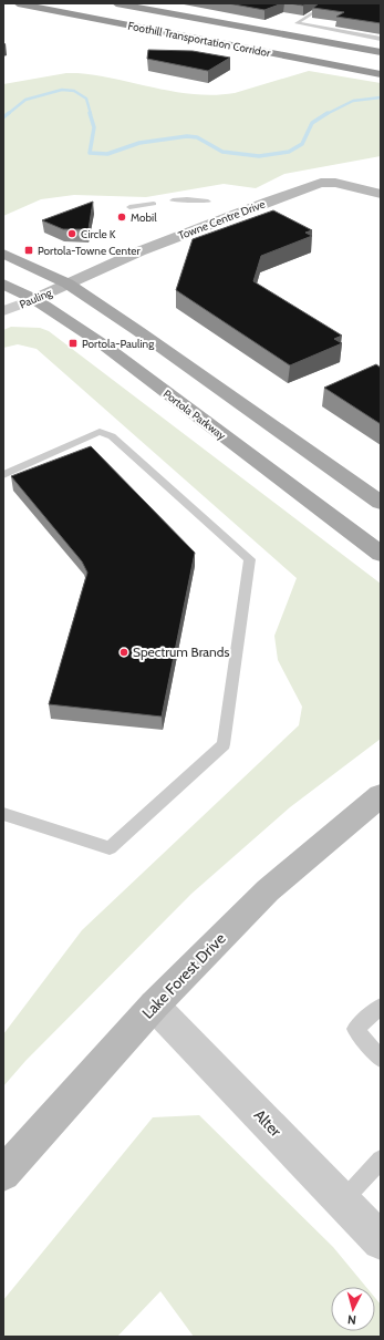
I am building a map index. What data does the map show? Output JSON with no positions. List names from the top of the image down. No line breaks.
{"streets":{"highway":["Foothill Transportation Corridor"],"main road":["Towne Centre Drive","Pauling","Portola Parkway","Lake Forest Drive"],"street":["Alter"]},"crossings":[["Towne Centre Drive","Pauling"],["Pauling","Portola Parkway"],["Lake Forest Drive","Alter"]],"places":{"other":["Mobil","Circle K","Spectrum Brands"],"transit":["Portola-Towne Center","Portola-Pauling"]},"north":"bottom"}
